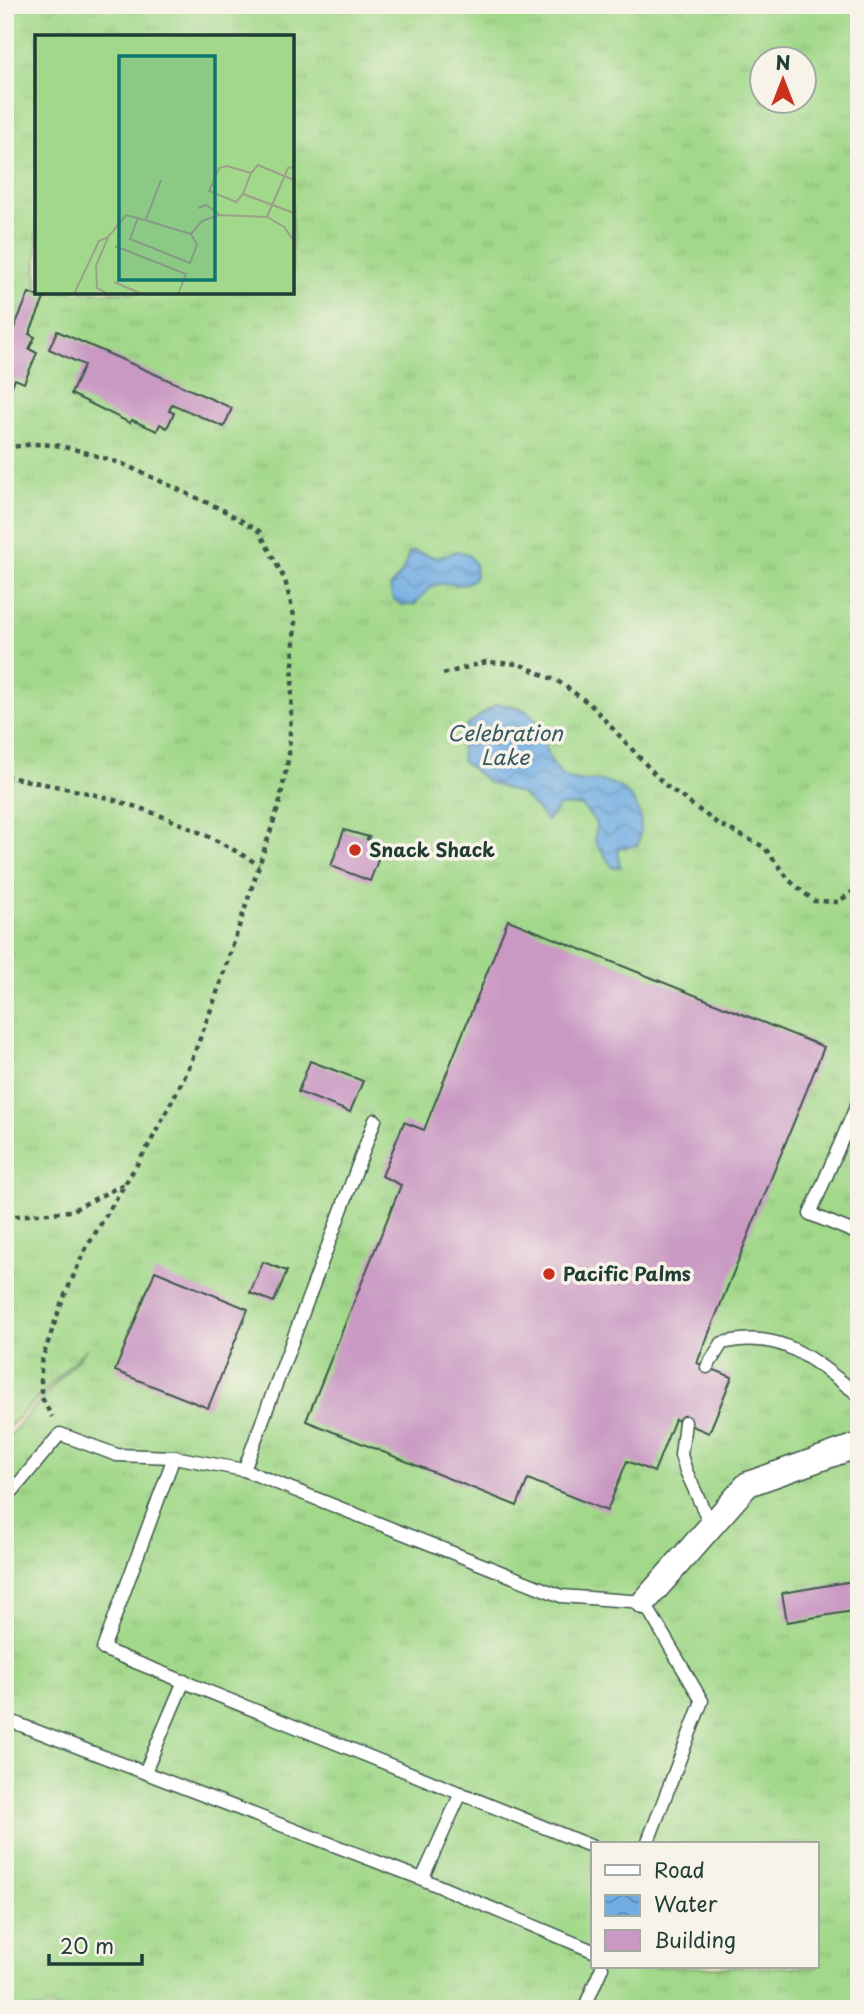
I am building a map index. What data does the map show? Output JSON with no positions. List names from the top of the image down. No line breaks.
{"water":["Celebration Lake"],"places":["Snack Shack","Pacific Palms"],"legend":["Road","Water","Building"],"scale_bar":"20 m","north":"top"}
